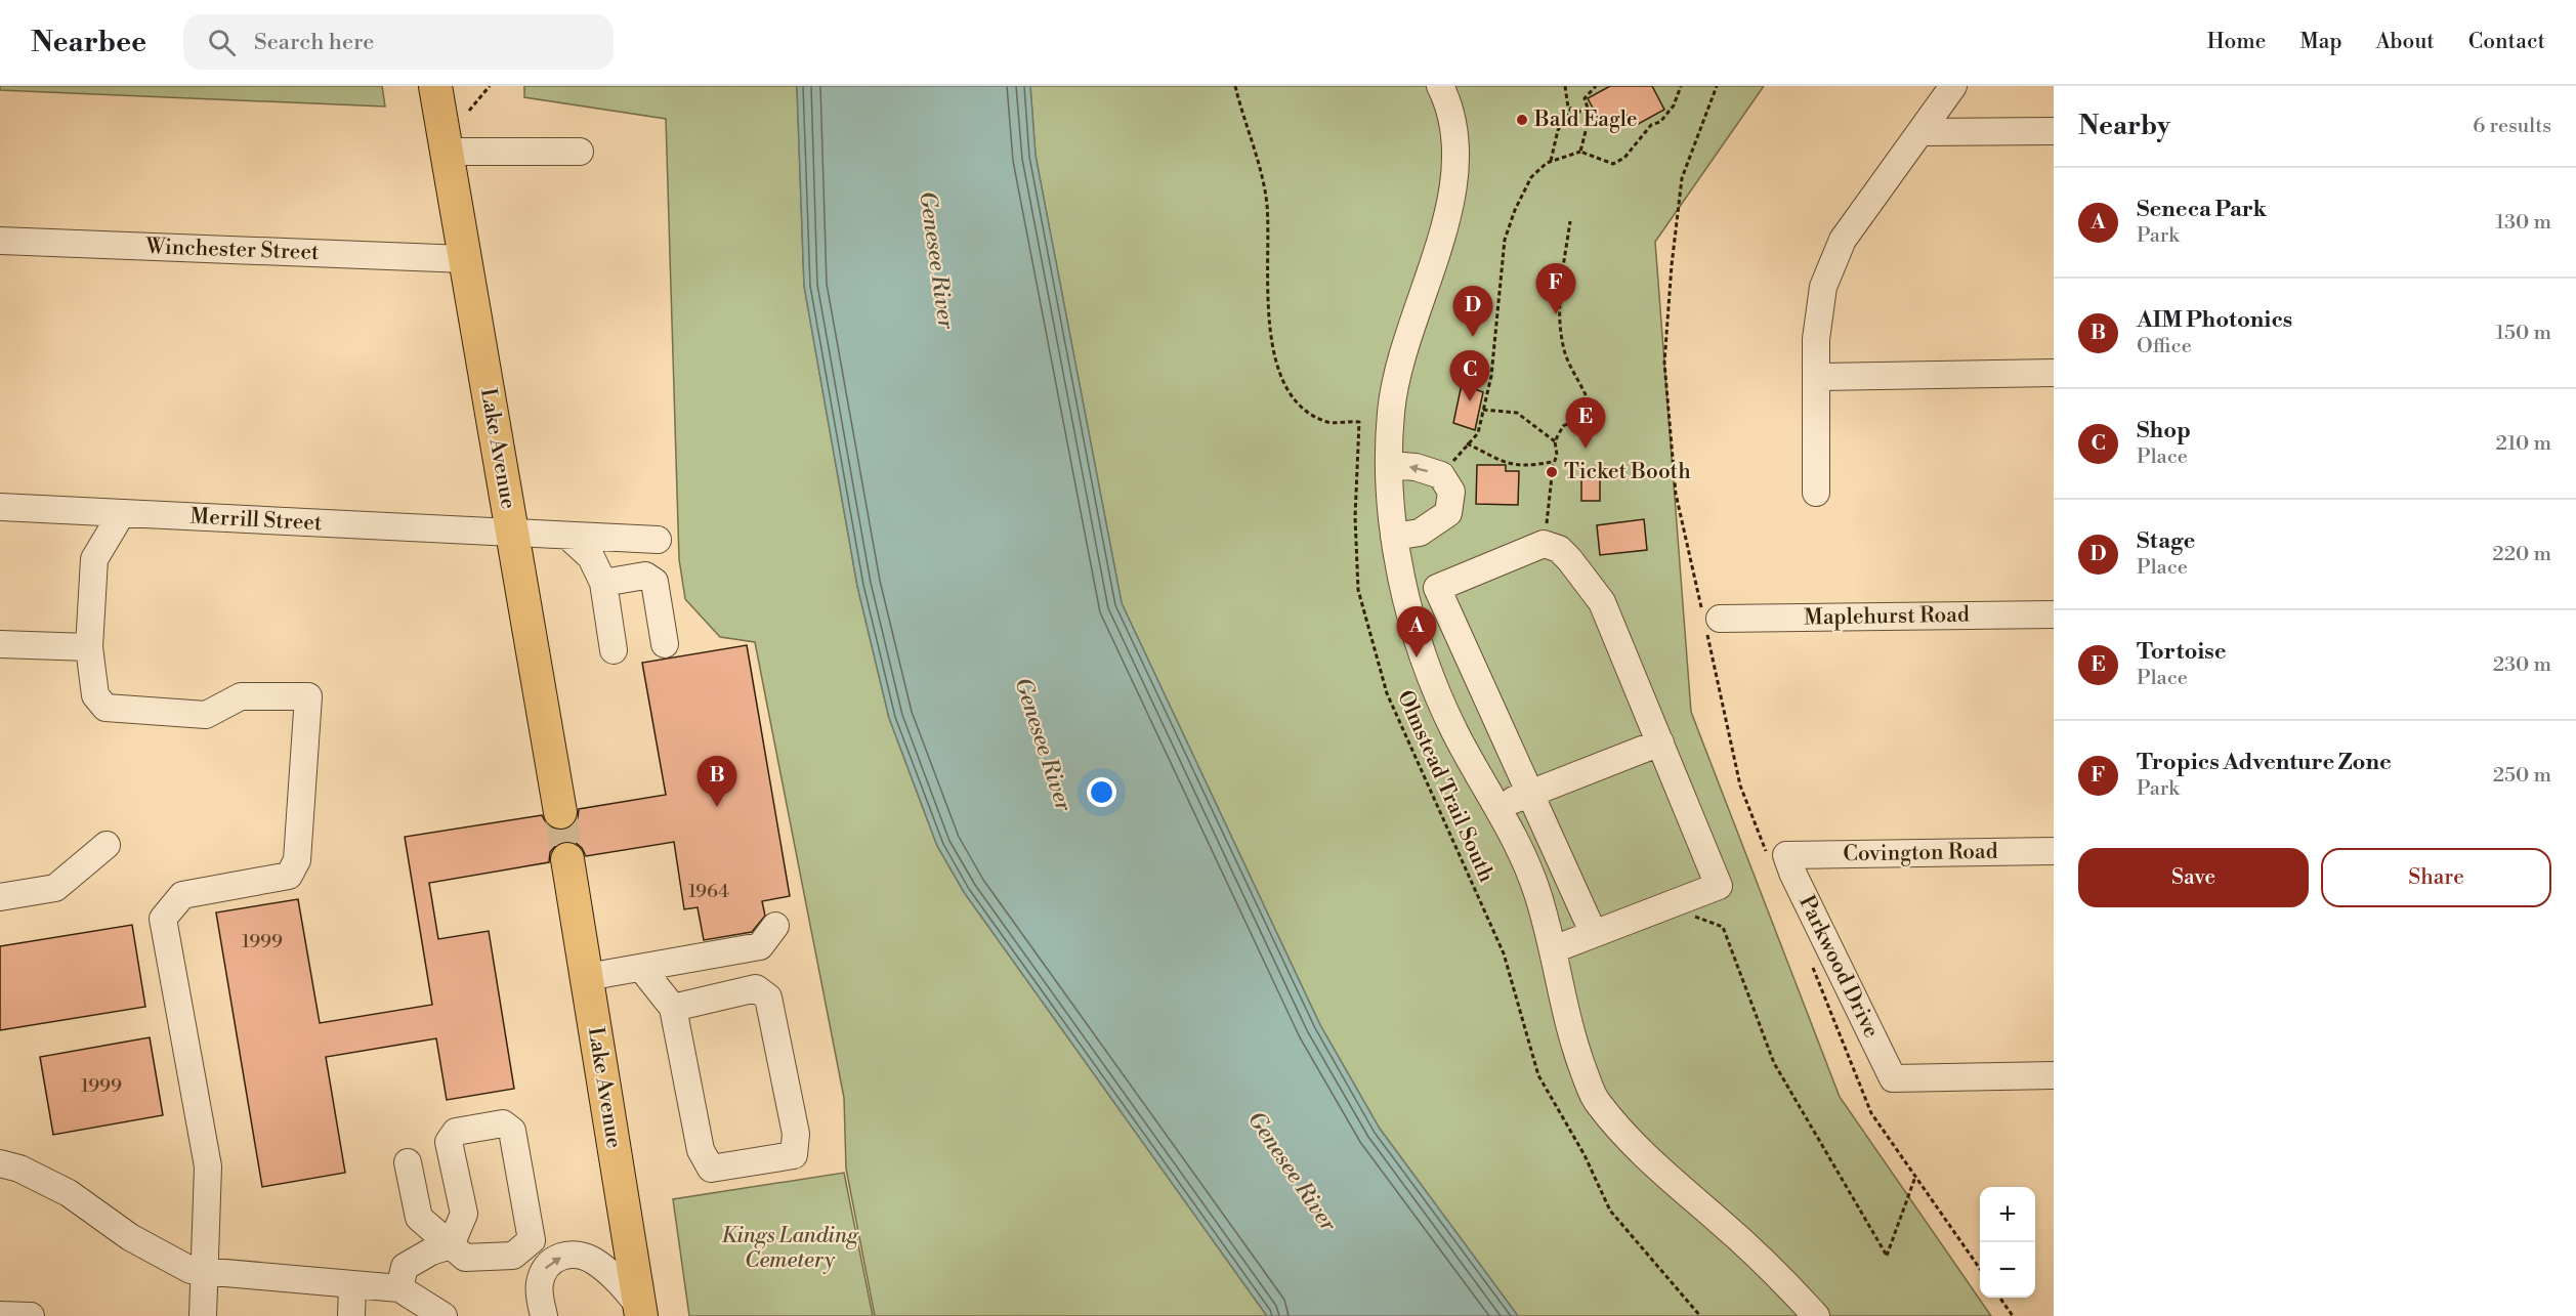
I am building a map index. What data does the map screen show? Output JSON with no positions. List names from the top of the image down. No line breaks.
{"streets":{"main road":["Lake Avenue"],"street":["Winchester Street","Merrill Street","Maplehurst Road","Covington Road","Parkwood Drive"],"path":["Olmstead Trail South"]},"crossings":[["Winchester Street","Lake Avenue"],["Lake Avenue","Merrill Street"],["Covington Road","Parkwood Drive"]],"water":["Genesee River"],"parks":["Kings Landing Cemetery"],"places":["Bald Eagle","Ticket Booth"],"house_numbers":["1964","1999","1999"],"page":{"header":"Nearbee","search":"Search here","nav":["Home","Map","About","Contact"],"heading":["Nearby","6 results"],"list":[{"mark":"A","name":"Seneca Park","note":"Park","value":"130 m"},{"mark":"B","name":"AIM Photonics","note":"Office","value":"150 m"},{"mark":"C","name":"Shop","note":"Place","value":"210 m"},{"mark":"D","name":"Stage","note":"Place","value":"220 m"},{"mark":"E","name":"Tortoise","note":"Place","value":"230 m"},{"mark":"F","name":"Tropics Adventure Zone","note":"Park","value":"250 m"}],"pins":["F","D","C","E","A","B"],"buttons":["Save","Share"],"map_buttons":["+","−"]}}
